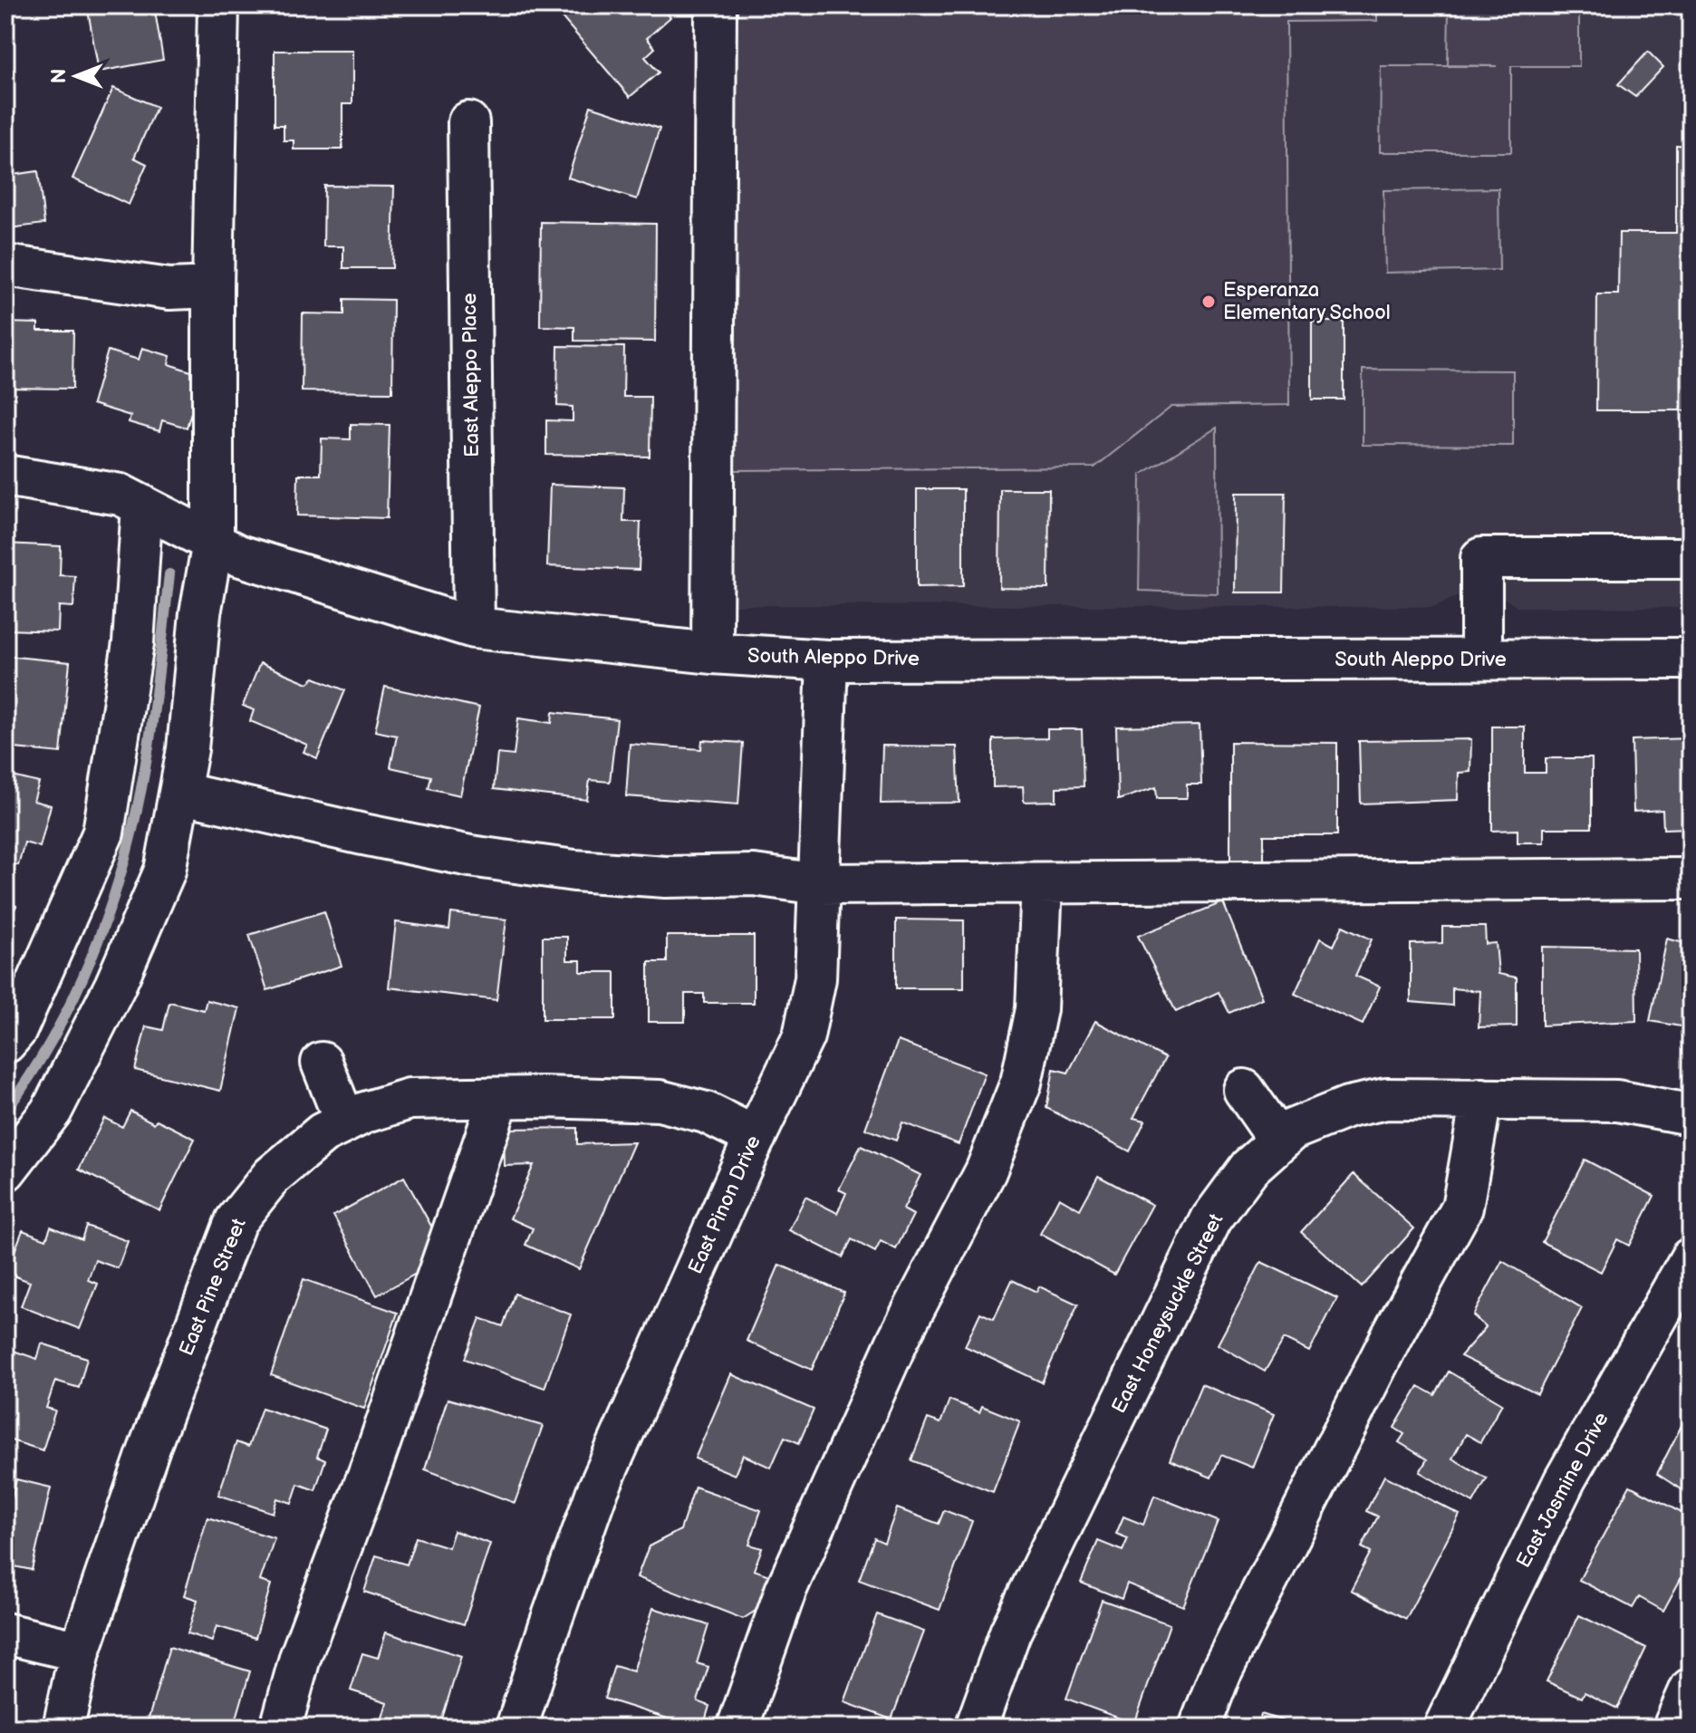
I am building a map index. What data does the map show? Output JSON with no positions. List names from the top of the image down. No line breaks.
{"streets":{"street":["East Aleppo Place","South Aleppo Drive","East Pinon Drive","East Pine Street","East Honeysuckle Street","East Jasmine Drive"]},"crossings":[["East Aleppo Place","South Aleppo Drive"],["South Aleppo Drive","East Pinon Drive"],["East Pinon Drive","East Pine Street"]],"places":["Esperanza Elementary School"],"north":"left"}
